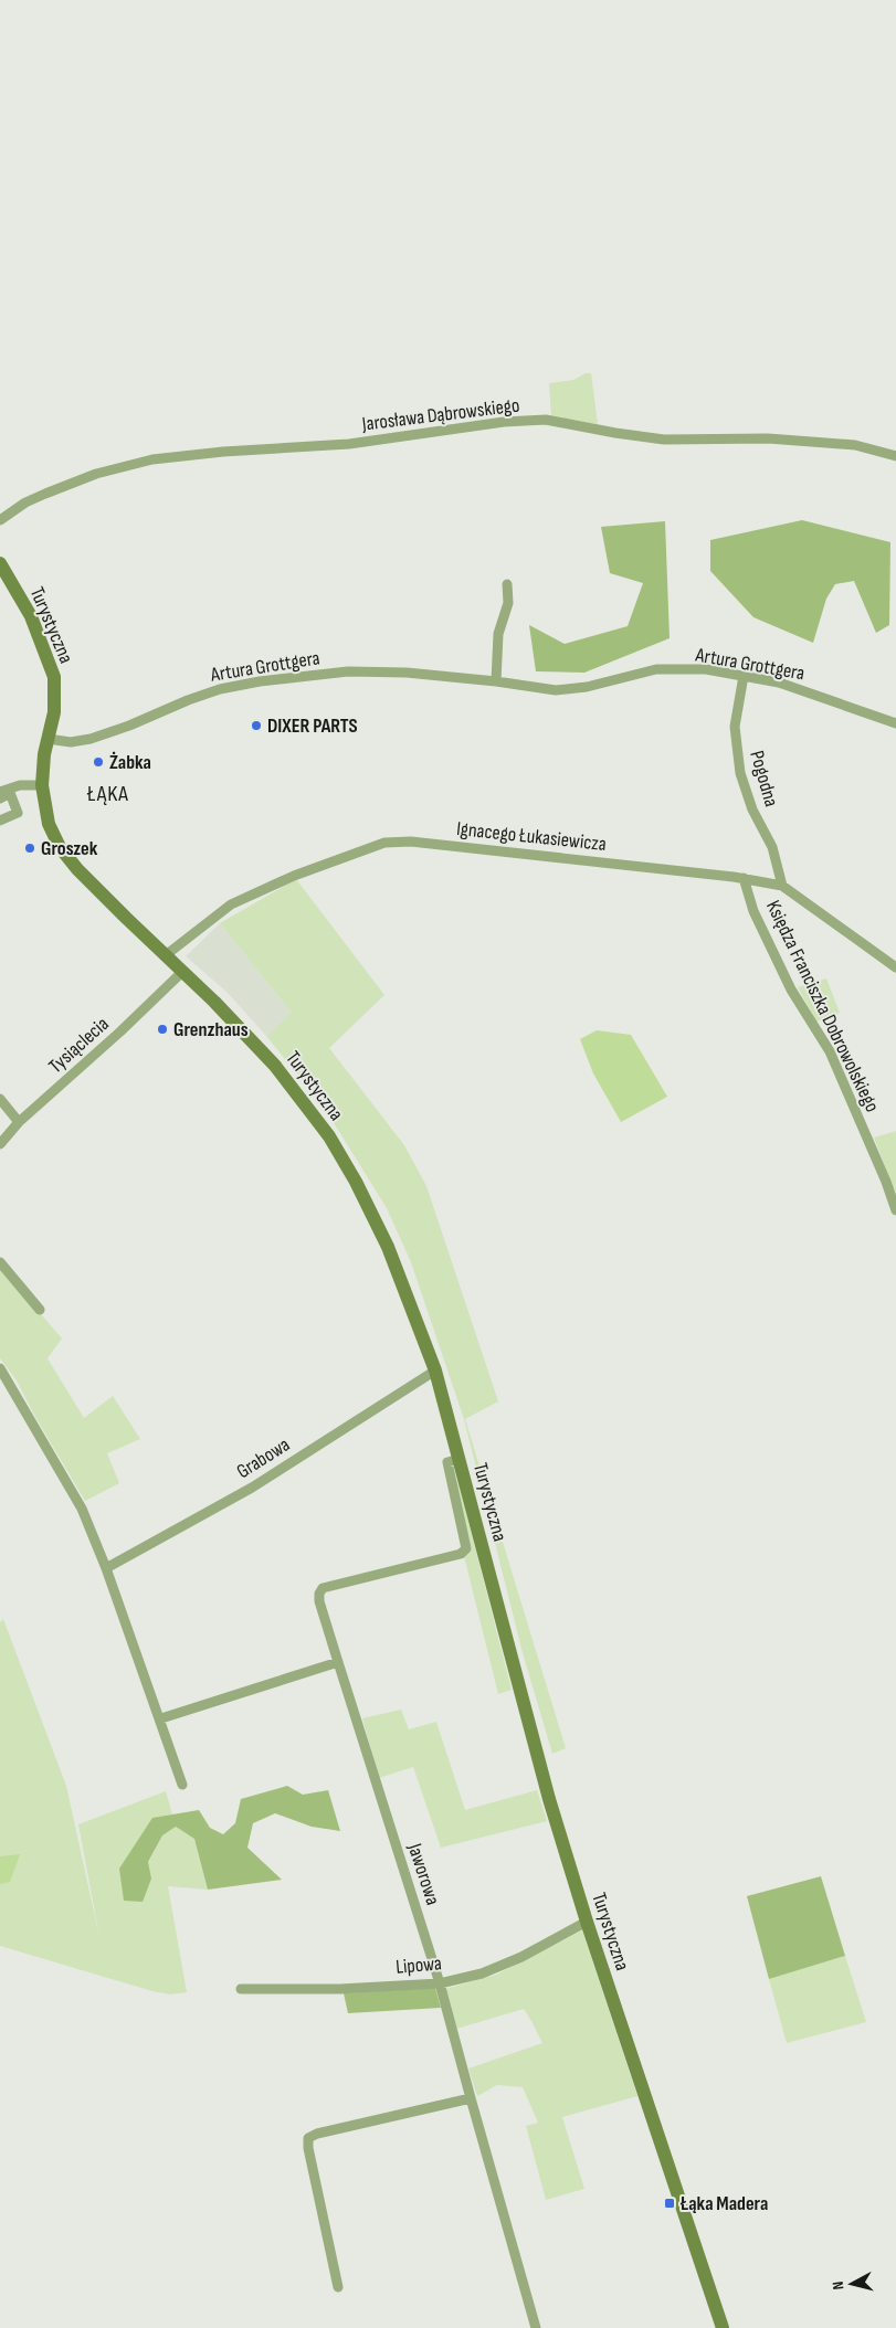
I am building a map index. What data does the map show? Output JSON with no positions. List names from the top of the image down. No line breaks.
{"streets":{"main road":["Turystyczna"],"street":["Jarosława Dąbrowskiego","Artura Grottgera","Pogodna","Ignacego Łukasiewicza","Księdza Franciszka Dobrowolskiego","Tysiąclecia","Grabowa","Jaworowa","Lipowa"]},"crossings":[["Turystyczna","Artura Grottgera"],["Turystyczna","Ignacego Łukasiewicza"],["Turystyczna","Tysiąclecia"],["Turystyczna","Grabowa"],["Turystyczna","Jaworowa"],["Turystyczna","Lipowa"],["Artura Grottgera","Pogodna"],["Pogodna","Ignacego Łukasiewicza"],["Ignacego Łukasiewicza","Księdza Franciszka Dobrowolskiego"],["Jaworowa","Lipowa"]],"districts":["ŁĄKA"],"places":{"other":["DIXER PARTS","Żabka","Groszek","Grenzhaus"],"transit":["Łąka Madera"]},"north":"left"}
